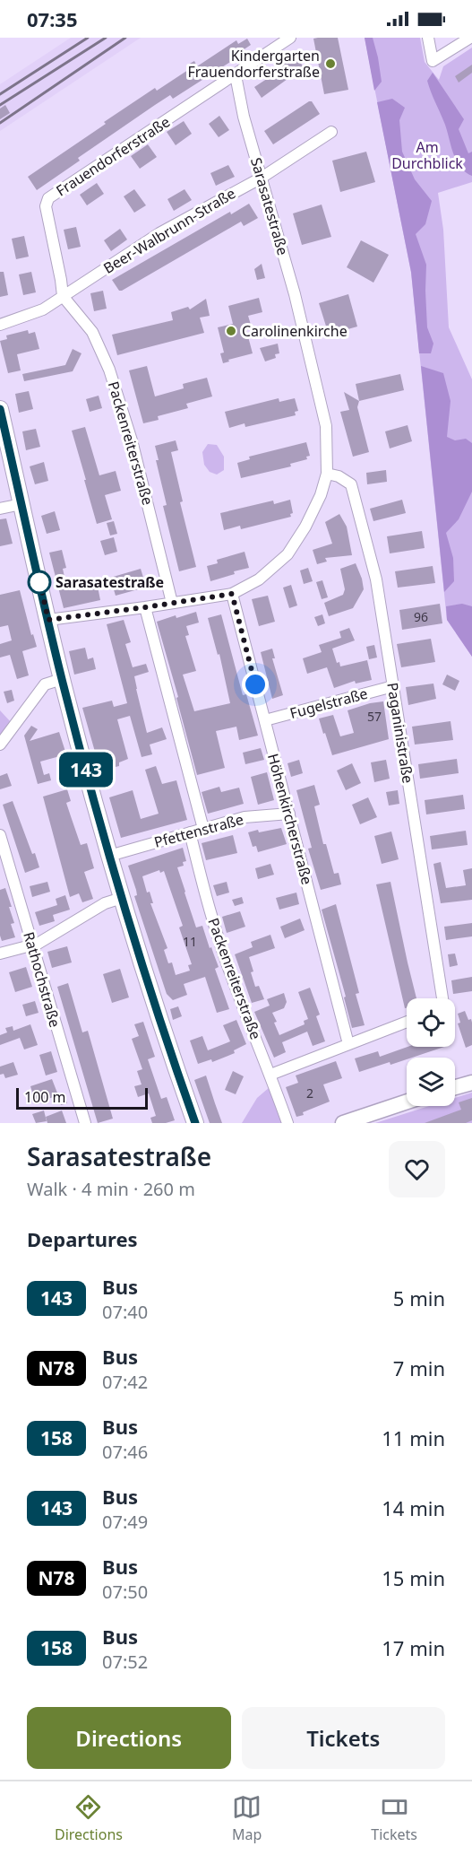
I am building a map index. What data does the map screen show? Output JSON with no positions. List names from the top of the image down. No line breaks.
{"streets":{"street":["Frauendorferstraße","Sarasatestraße","Beer-Walbrunn-Straße","Packenreiterstraße","Fugelstraße","Paganinistraße","Höhenkircherstraße","Pfettenstraße","Rathochstraße"]},"crossings":[["Frauendorferstraße","Sarasatestraße"],["Frauendorferstraße","Beer-Walbrunn-Straße"],["Frauendorferstraße","Packenreiterstraße"],["Sarasatestraße","Beer-Walbrunn-Straße"],["Sarasatestraße","Packenreiterstraße"],["Sarasatestraße","Paganinistraße"],["Sarasatestraße","Höhenkircherstraße"],["Beer-Walbrunn-Straße","Packenreiterstraße"],["Packenreiterstraße","Pfettenstraße"],["Fugelstraße","Paganinistraße"],["Fugelstraße","Höhenkircherstraße"],["Höhenkircherstraße","Pfettenstraße"]],"parks":["Am Durchblick"],"places":["Kindergarten Frauendorferstraße","Carolinenkirche","Sarasatestraße"],"lines":["bus line 143"],"house_numbers":["96","57","11","2"],"scale_bar":"100 m","page":{"status":"07:35","on_map":"143","scale":"100 m","heading":[["Sarasatestraße","Walk · 4 min · 260 m"],"Departures"],"list":[{"mark":"143","name":"Bus","note":"07:40","value":"5 min"},{"mark":"N78","name":"Bus","note":"07:42","value":"7 min"},{"mark":"158","name":"Bus","note":"07:46","value":"11 min"},{"mark":"143","name":"Bus","note":"07:49","value":"14 min"},{"mark":"N78","name":"Bus","note":"07:50","value":"15 min"},{"mark":"158","name":"Bus","note":"07:52","value":"17 min"}],"buttons":["Directions","Tickets"],"tabs":["Directions","Map","Tickets"]}}
